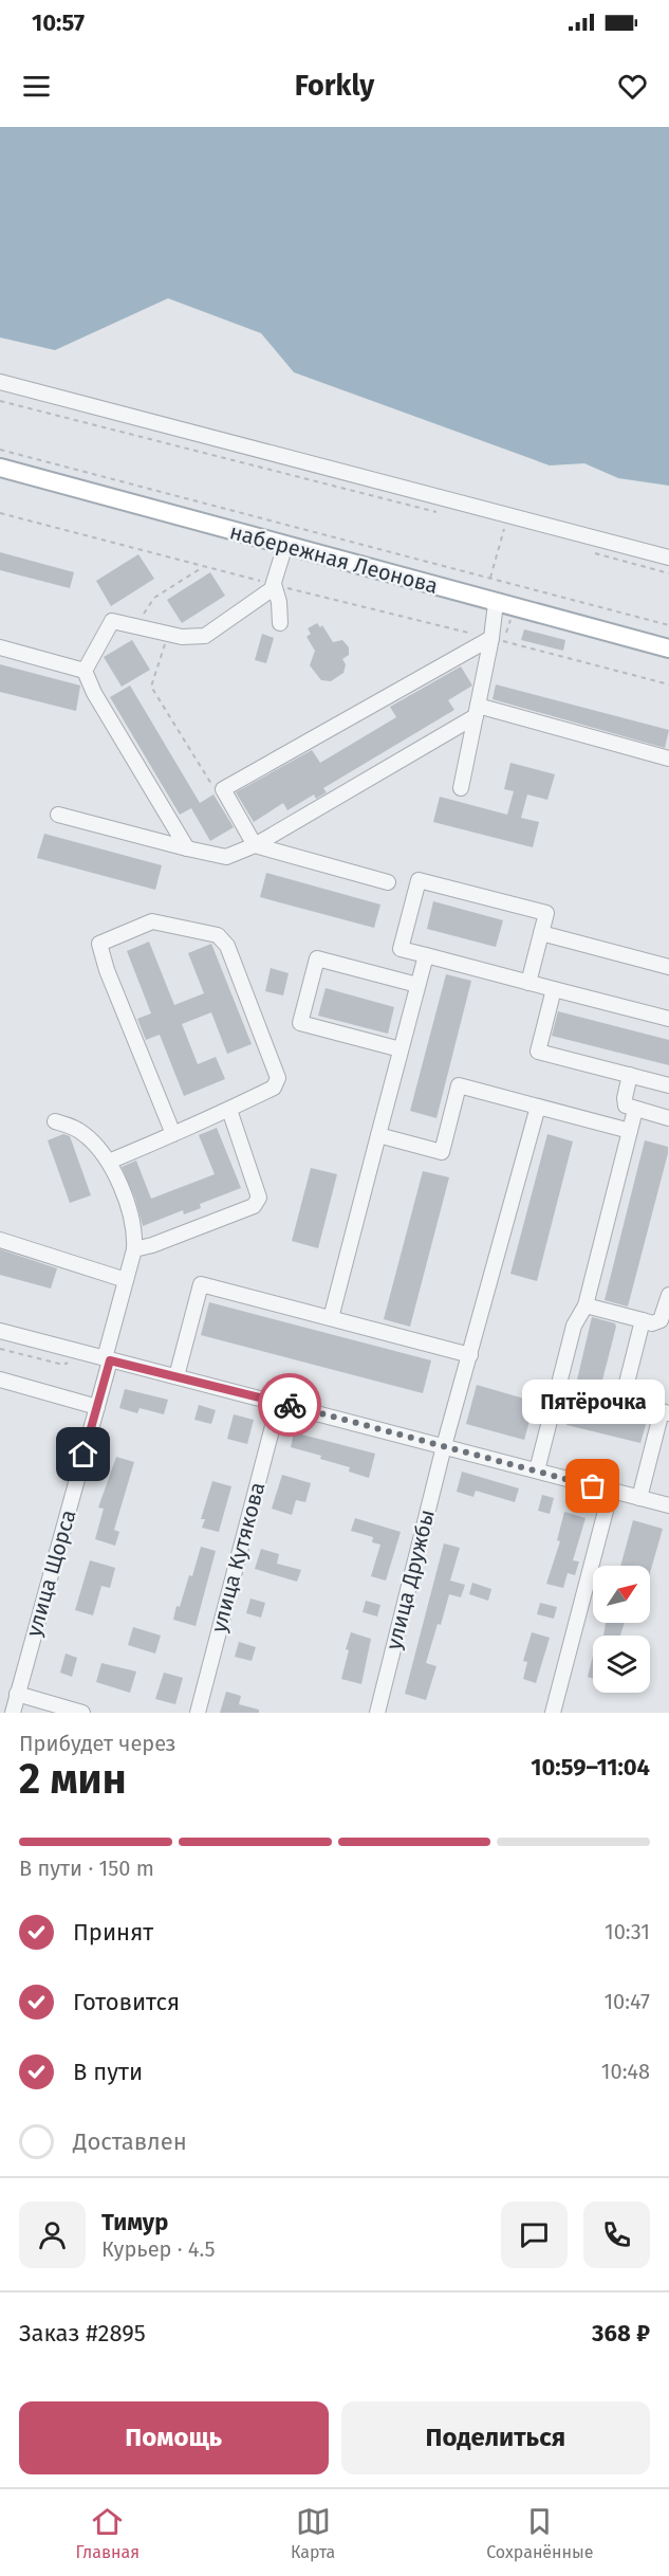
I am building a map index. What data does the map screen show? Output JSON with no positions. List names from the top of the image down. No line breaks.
{"streets":{"main road":["набережная Леонова"],"street":["улица Кутякова","улица Щорса","улица Дружбы"]},"places":["Пятёрочка"],"north":"top right","page":{"status":"10:57","header":"Forkly","bubble":"Пятёрочка","heading":["2 мин","Прибудет через","10:59–11:04"],"panel":["Тимур","Курьер · 4.5","Заказ #2895","368 ₽"],"bar":"В пути · 150 m","list":[["Принят","10:31"],["Готовится","10:47"],["В пути","10:48"],"Доставлен"],"buttons":["Помощь","Поделиться"],"tabs":["Главная","Карта","Сохранённые"]}}
